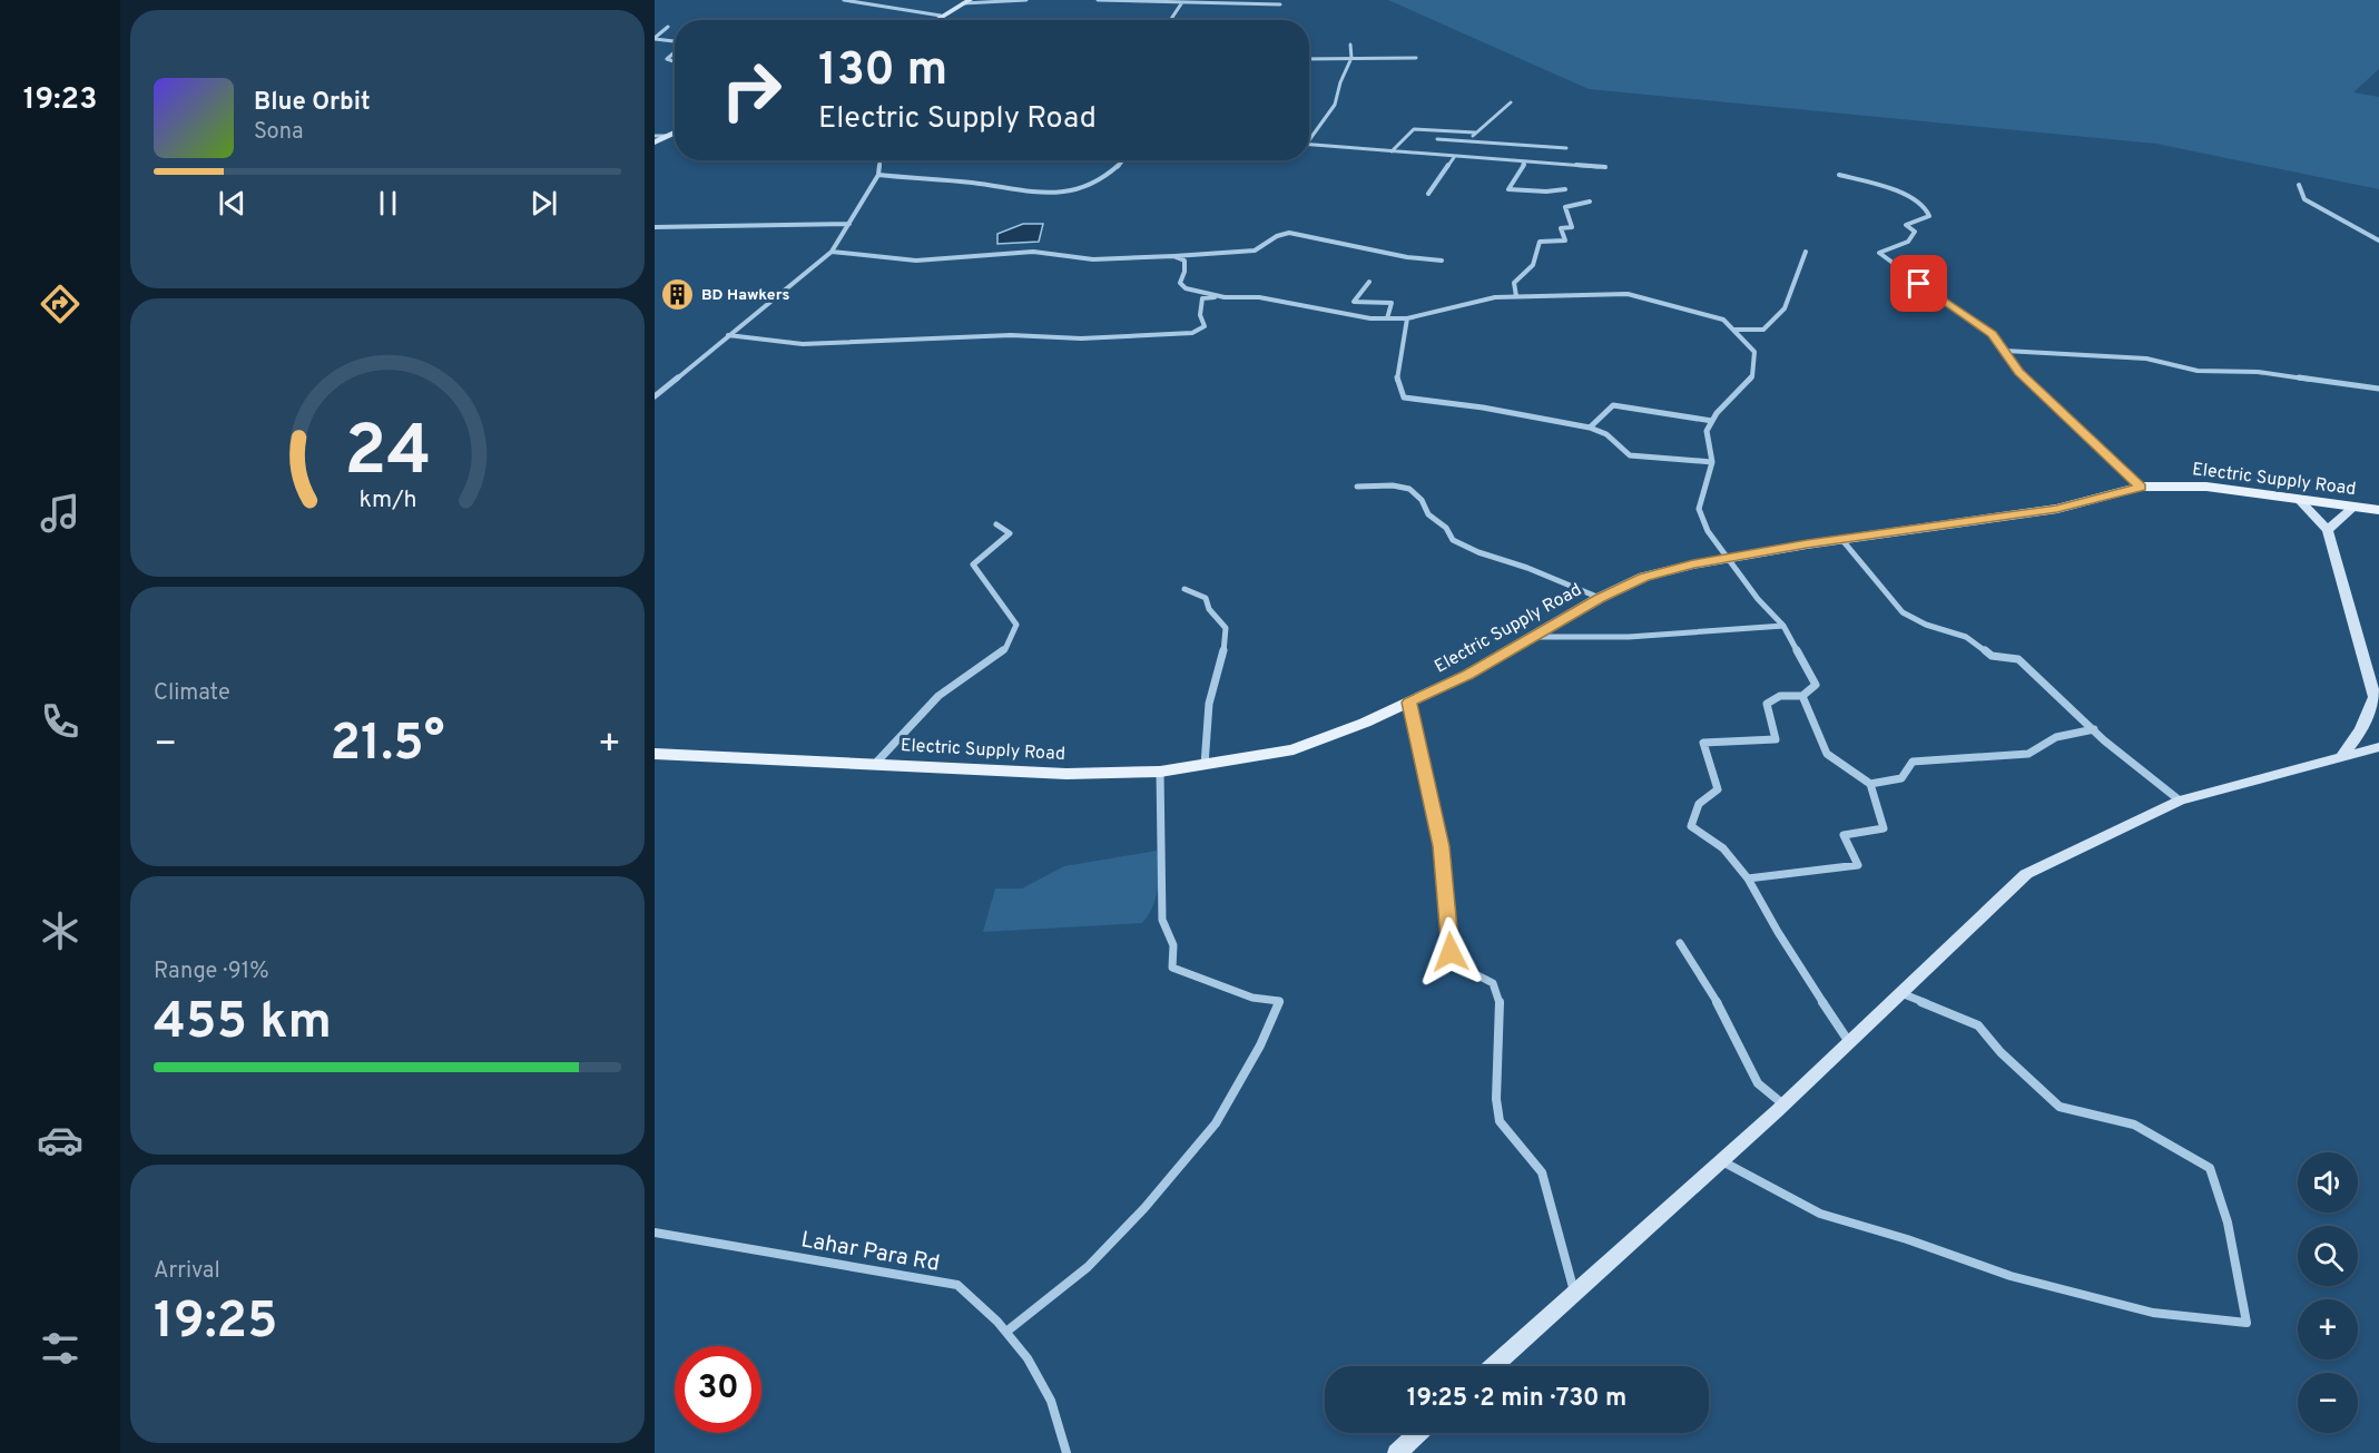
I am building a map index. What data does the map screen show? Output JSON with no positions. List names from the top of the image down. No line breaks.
{"streets":{"main road":["Electric Supply Road"],"street":["Lahar Para Rd"]},"places":{"building":["BD Hawkers"]},"page":{"tabs":"19:23","turn":["130 m","Electric Supply Road"],"song":["Blue Orbit","Sona"],"tile":["Climate",["Range · 91%","455 km"],["Arrival","19:25"]],"heat":["−","21.5°","+"],"map_buttons":["+","−"],"limit":"30","trip":"19:25 · 2 min · 730 m","gauge":["24","km/h"]}}
